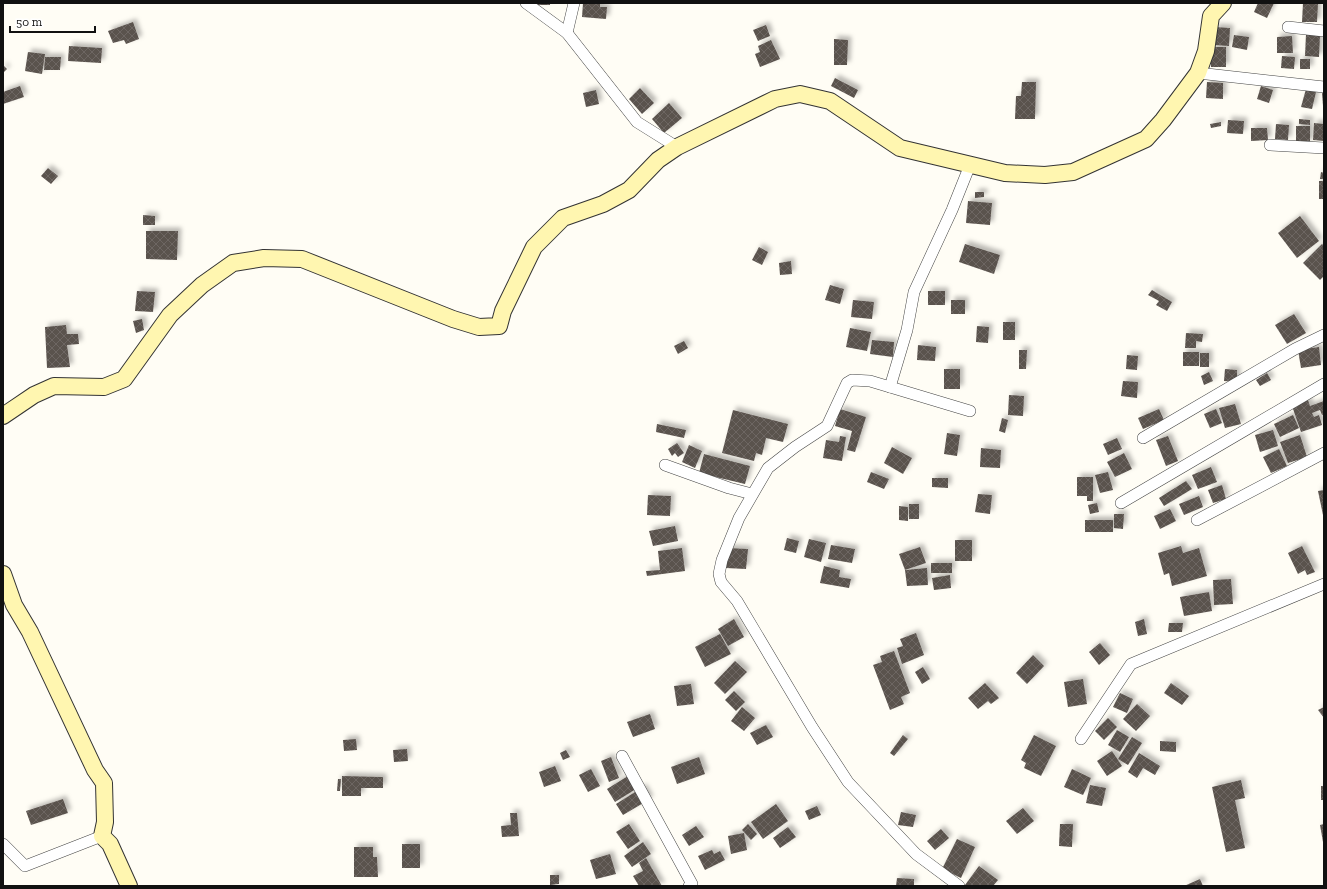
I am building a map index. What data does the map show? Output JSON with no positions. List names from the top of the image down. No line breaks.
{"scale_bar":"50 m"}
